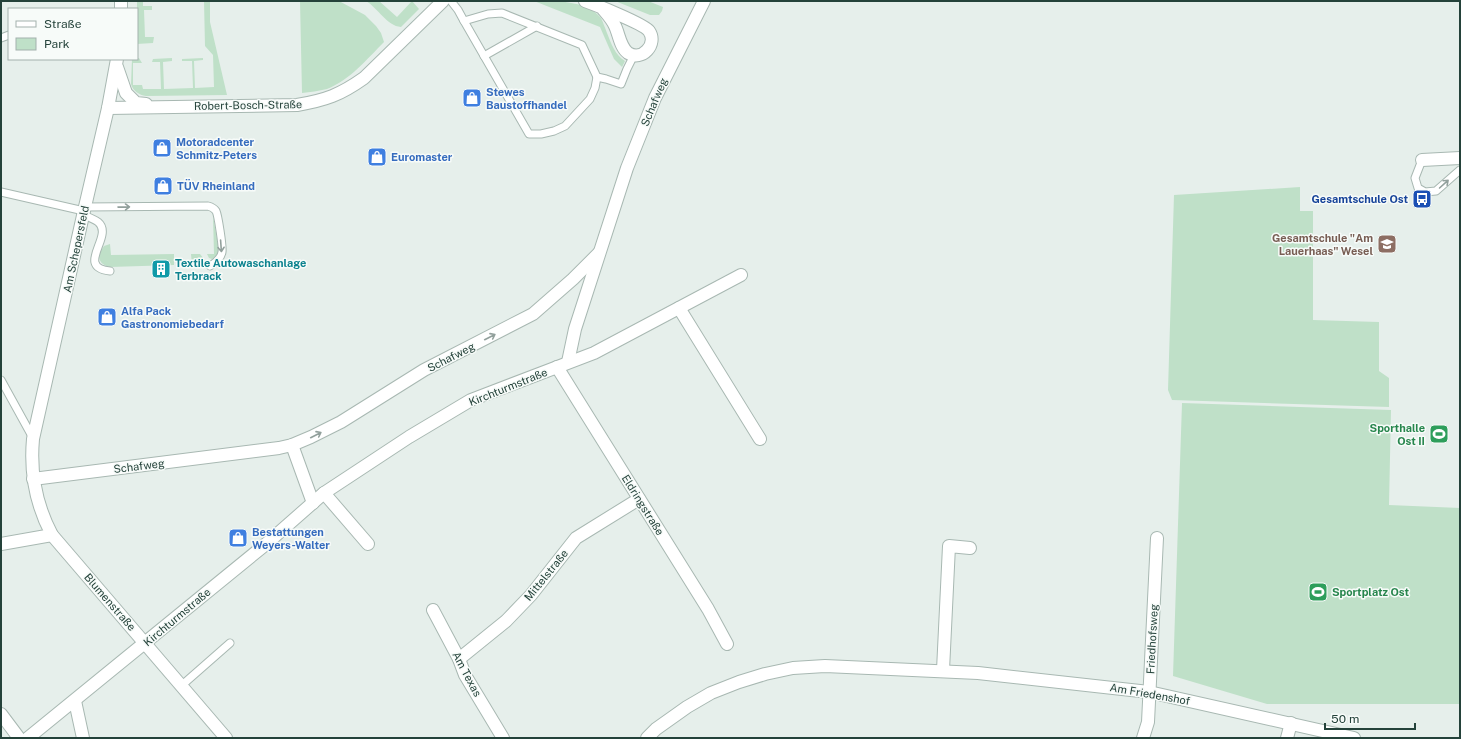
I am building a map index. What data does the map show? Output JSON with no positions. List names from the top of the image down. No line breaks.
{"streets":{"street":["Schafweg","Robert-Bosch-Straße","Am Schepersfeld","Kirchturmstraße","Eldringstraße","Mittelstraße","Blumenstraße","Friedhofsweg","Am Texas","Am Friedenshof"]},"crossings":[["Schafweg","Am Schepersfeld"],["Schafweg","Kirchturmstraße"],["Schafweg","Eldringstraße"],["Robert-Bosch-Straße","Am Schepersfeld"],["Am Schepersfeld","Blumenstraße"],["Kirchturmstraße","Eldringstraße"],["Kirchturmstraße","Blumenstraße"],["Eldringstraße","Mittelstraße"],["Mittelstraße","Am Texas"],["Friedhofsweg","Am Friedenshof"]],"one_way":["Schafweg"],"places":{"shop":["Stewes Baustoffhandel","Motoradcenter Schmitz-Peters","Euromaster","TÜV Rheinland","Alfa Pack Gastronomiebedarf","Bestattungen Weyers-Walter"],"bus stop":["Gesamtschule Ost"],"school or university":["Gesamtschule \"Am Lauerhaas\" Wesel"],"building":["Textile Autowaschanlage Terbrack"],"sports":["Sporthalle Ost II","Sportplatz Ost"]},"legend":["Straße","Park"],"scale_bar":"50 m"}
